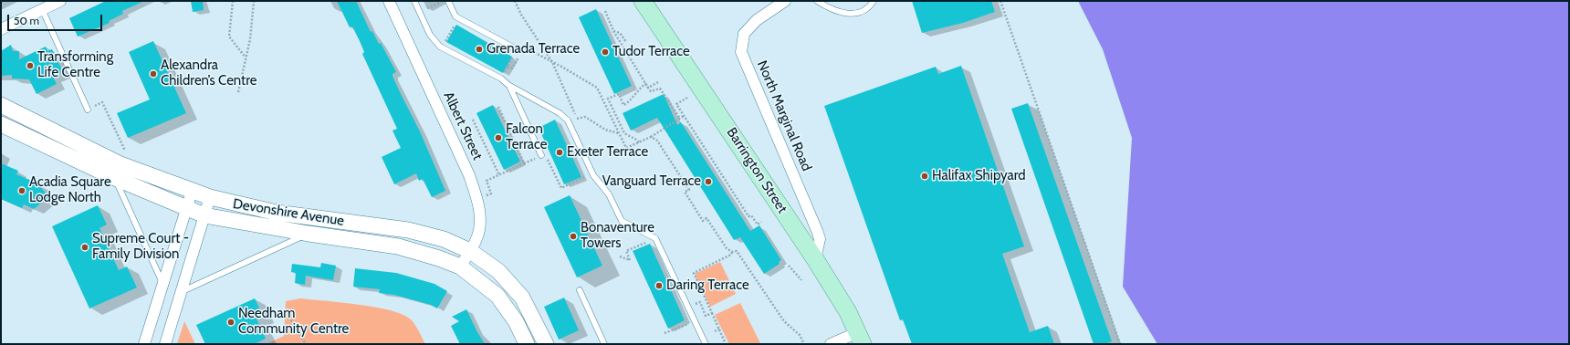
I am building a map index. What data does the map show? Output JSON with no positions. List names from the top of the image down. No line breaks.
{"streets":{"main road":["Barrington Street"],"street":["North Marginal Road","Albert Street","Devonshire Avenue"]},"crossings":[["North Marginal Road","Barrington Street"],["Albert Street","Devonshire Avenue"]],"places":["Grenada Terrace","Tudor Terrace","Transforming Life Centre","Alexandra Children’s Centre","Falcon Terrace","Exeter Terrace","Halifax Shipyard","Vanguard Terrace","Acadia Square Lodge North","Bonaventure Towers","Supreme Court - Family Division","Daring Terrace","Needham Community Centre"],"scale_bar":"50 m"}
